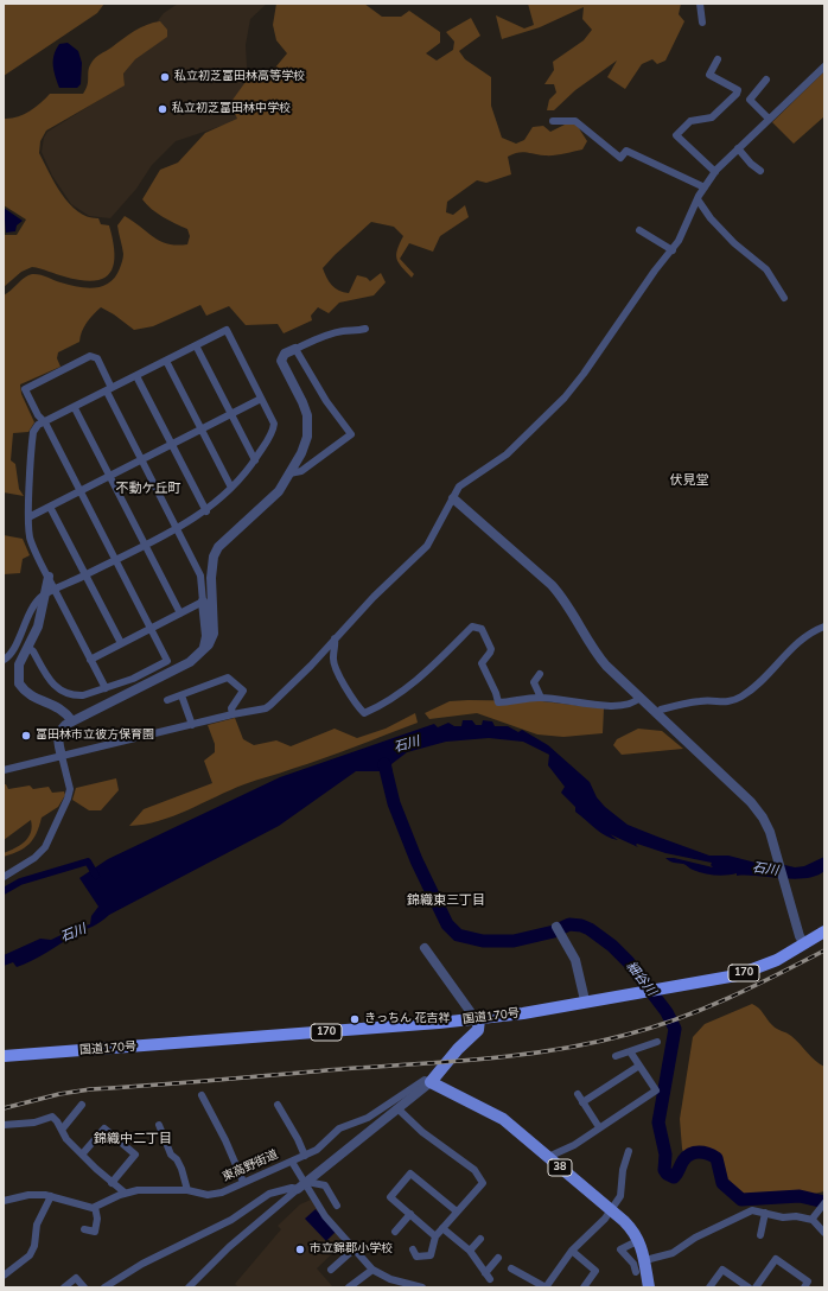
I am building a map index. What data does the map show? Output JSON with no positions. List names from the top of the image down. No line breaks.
{"streets":{"highway":["170","国道170号"],"main road":["38"],"street":["東高野街道"]},"crossings":[["東高野街道","38"]],"districts":["伏見堂","不動ケ丘町","錦織東三丁目","錦織中二丁目"],"water":["石川","細谷川"],"places":["私立初芝富田林高等学校","私立初芝富田林中学校","富田林市立彼方保育園","きっちん 花吉祥","市立錦郡小学校"]}
